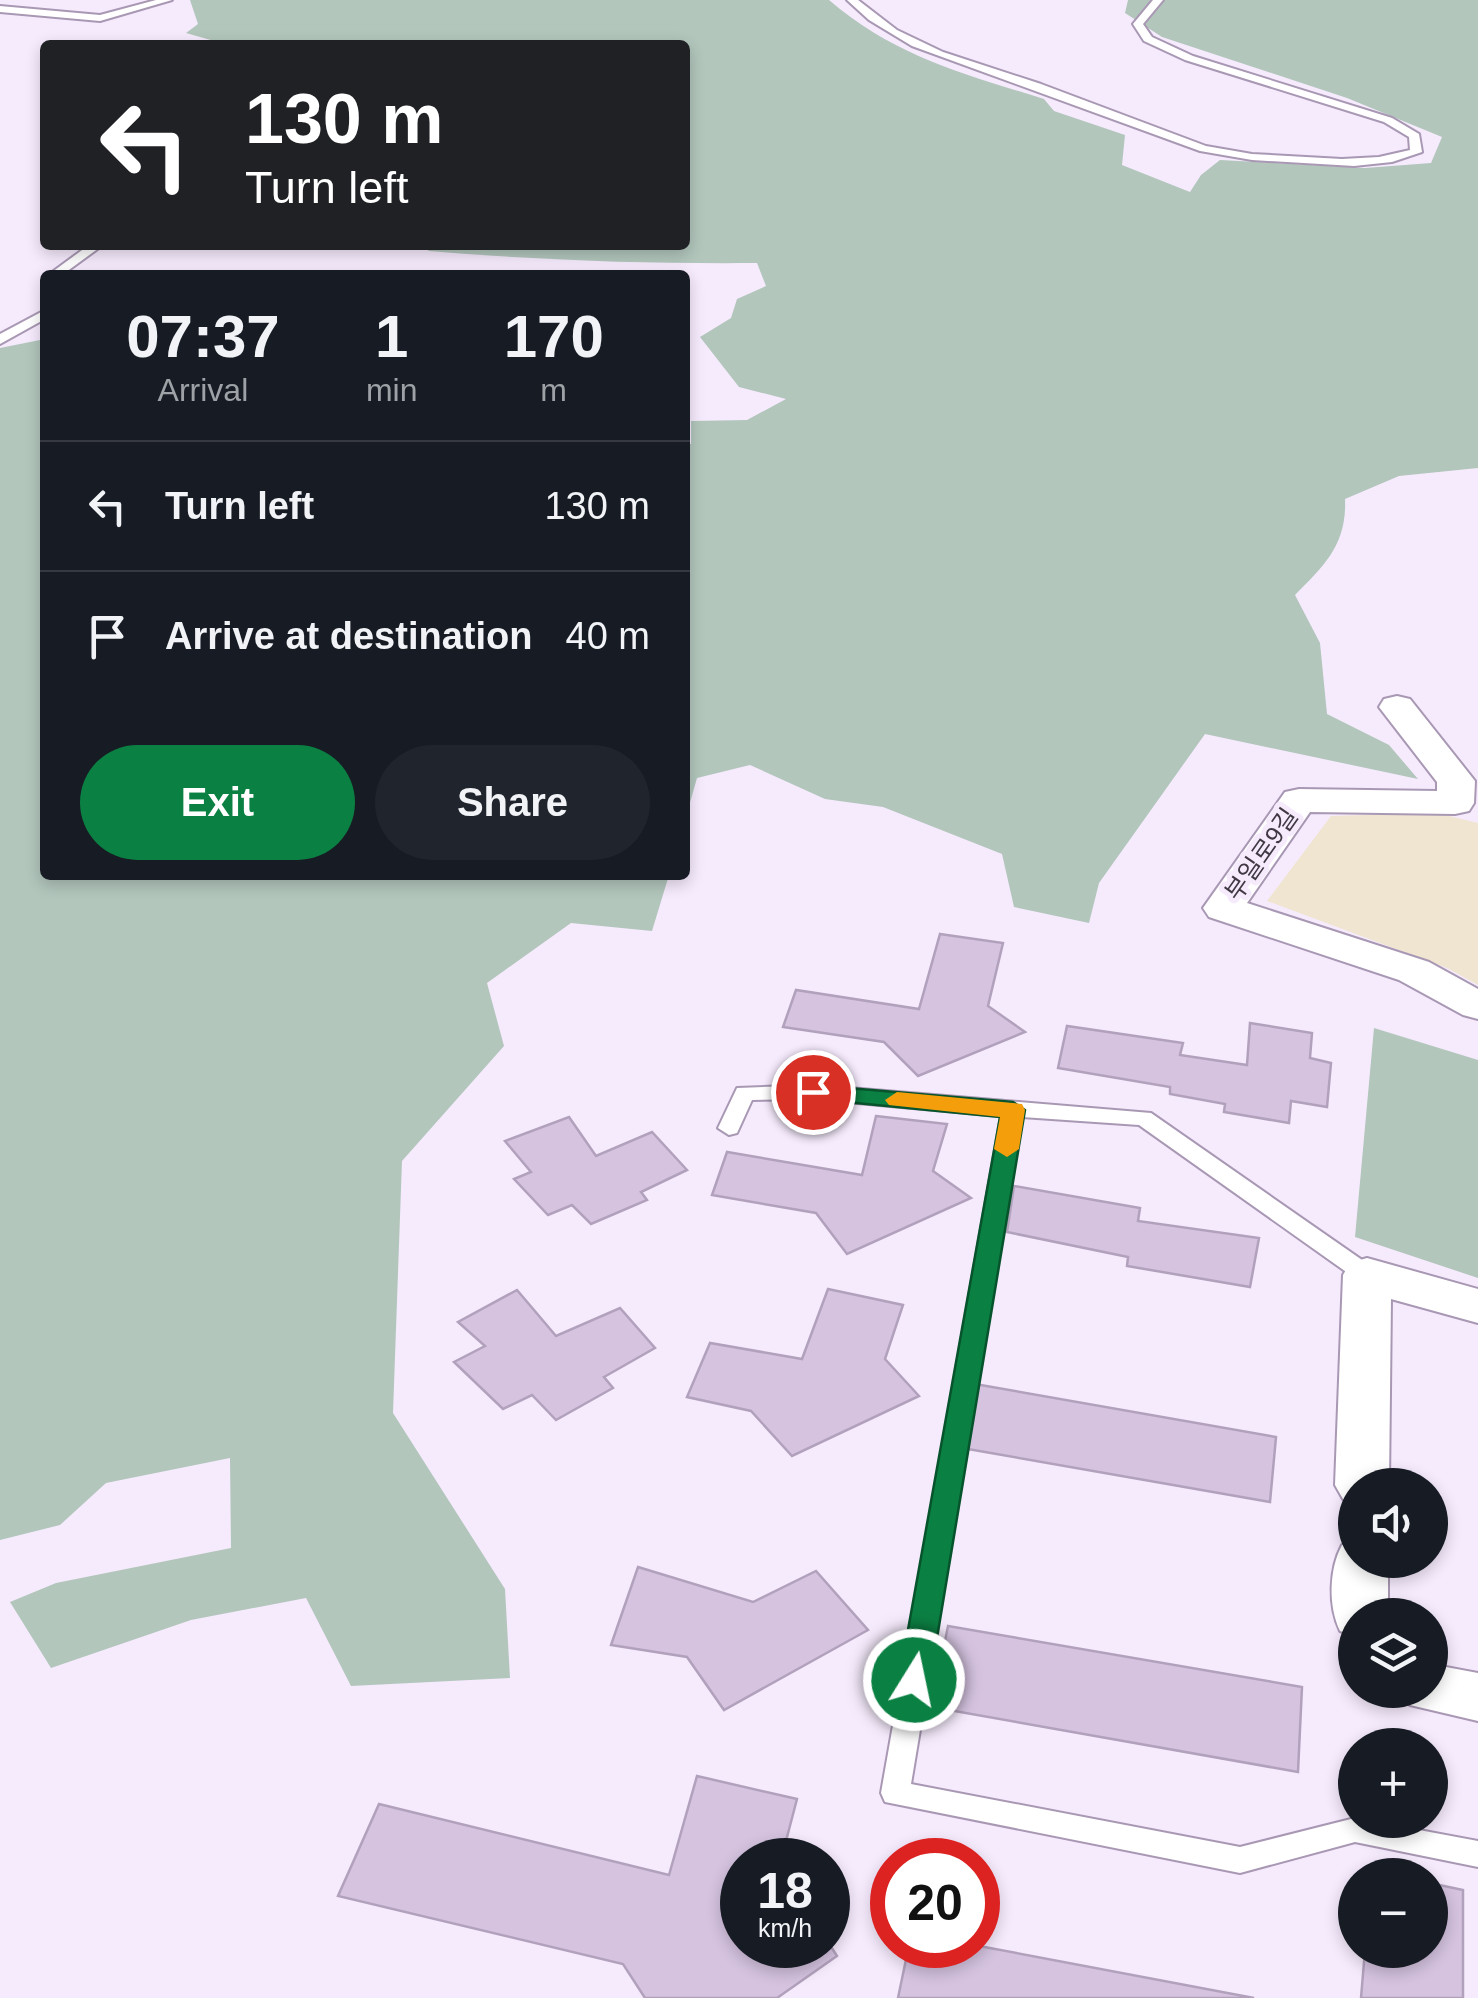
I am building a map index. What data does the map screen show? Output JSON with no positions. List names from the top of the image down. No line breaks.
{"streets":{"street":["부일로9길"]},"page":{"turn":["130 m","Turn left"],"eta":["07:37","Arrival","1","min","170","m"],"list":[{"name":"Turn left","value":"130 m"},{"name":"Arrive at destination","value":"40 m"}],"buttons":["Exit","Share"],"map_buttons":["+","−"],"speed":"18 km/h","limit":"20"}}
